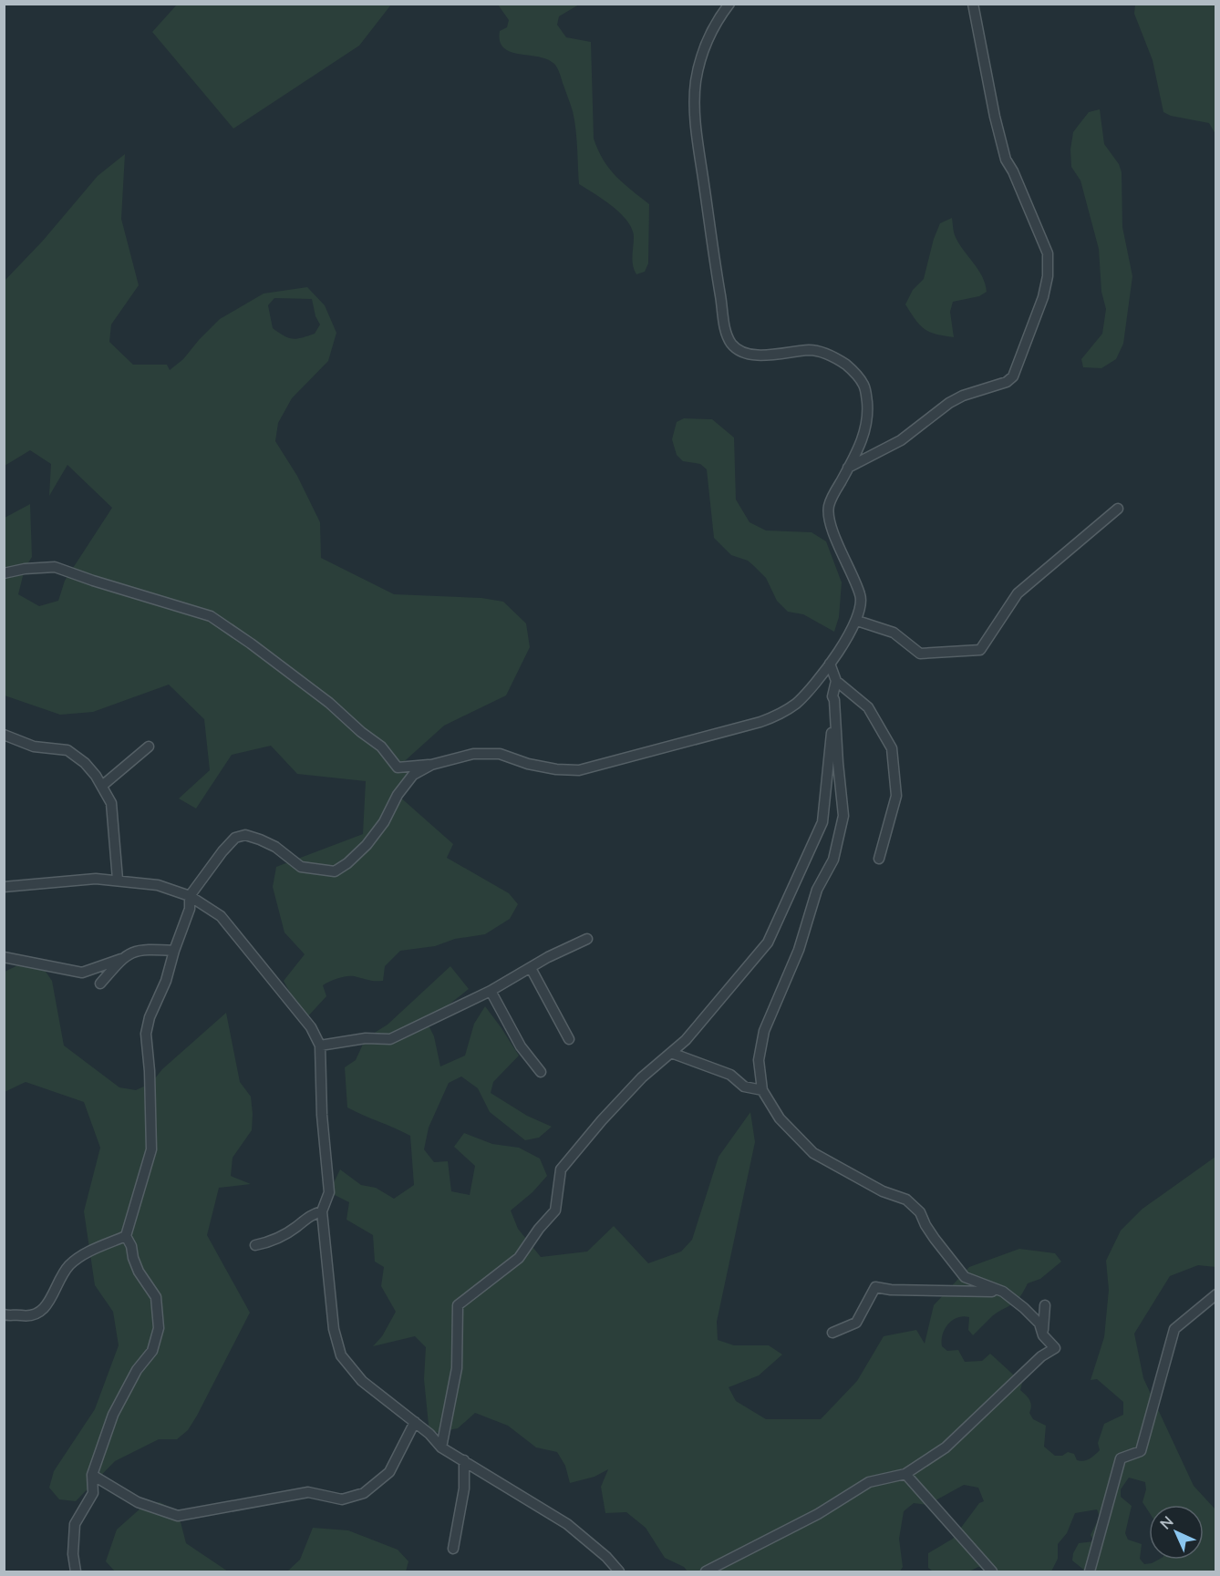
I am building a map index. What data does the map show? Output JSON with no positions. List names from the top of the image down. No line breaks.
{"north":"top left"}
